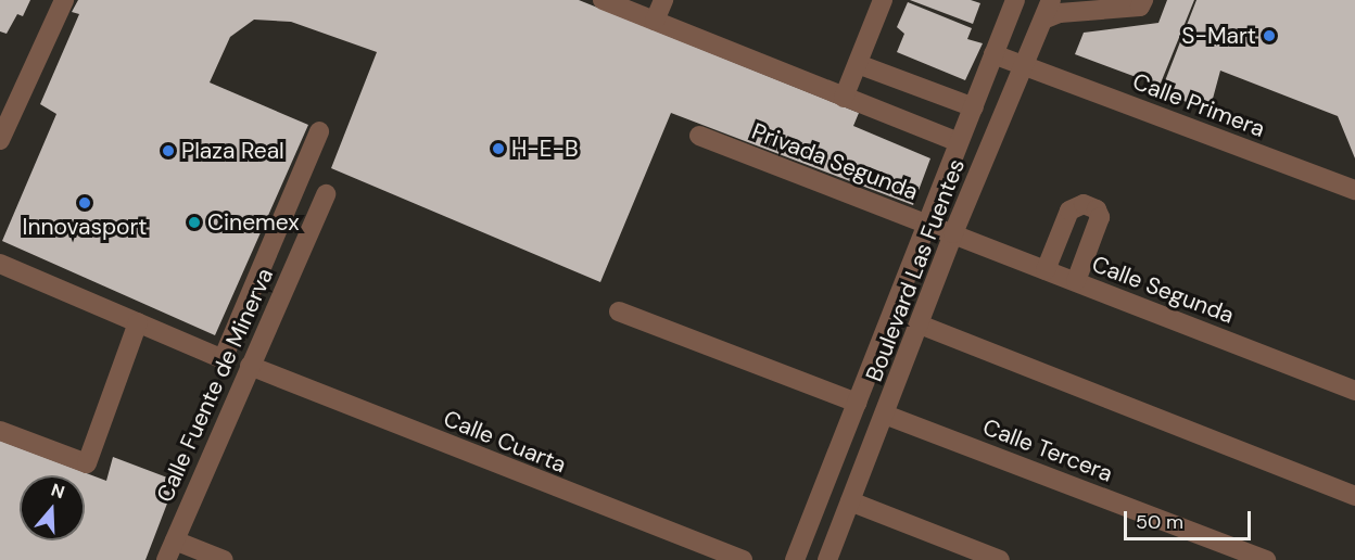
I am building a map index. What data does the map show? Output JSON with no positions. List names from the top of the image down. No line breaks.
{"streets":{"street":["Calle Primera","Privada Segunda","Boulevard Las Fuentes","Calle Segunda","Calle Fuente de Minerva","Calle Cuarta","Calle Tercera"]},"crossings":[["Calle Primera","Boulevard Las Fuentes"],["Privada Segunda","Boulevard Las Fuentes"],["Privada Segunda","Calle Segunda"],["Boulevard Las Fuentes","Calle Segunda"],["Boulevard Las Fuentes","Calle Tercera"],["Calle Fuente de Minerva","Calle Cuarta"]],"places":["S-Mart","H-E-B","Plaza Real","Innovasport","Cinemex"],"scale_bar":"50 m","north":"top"}
